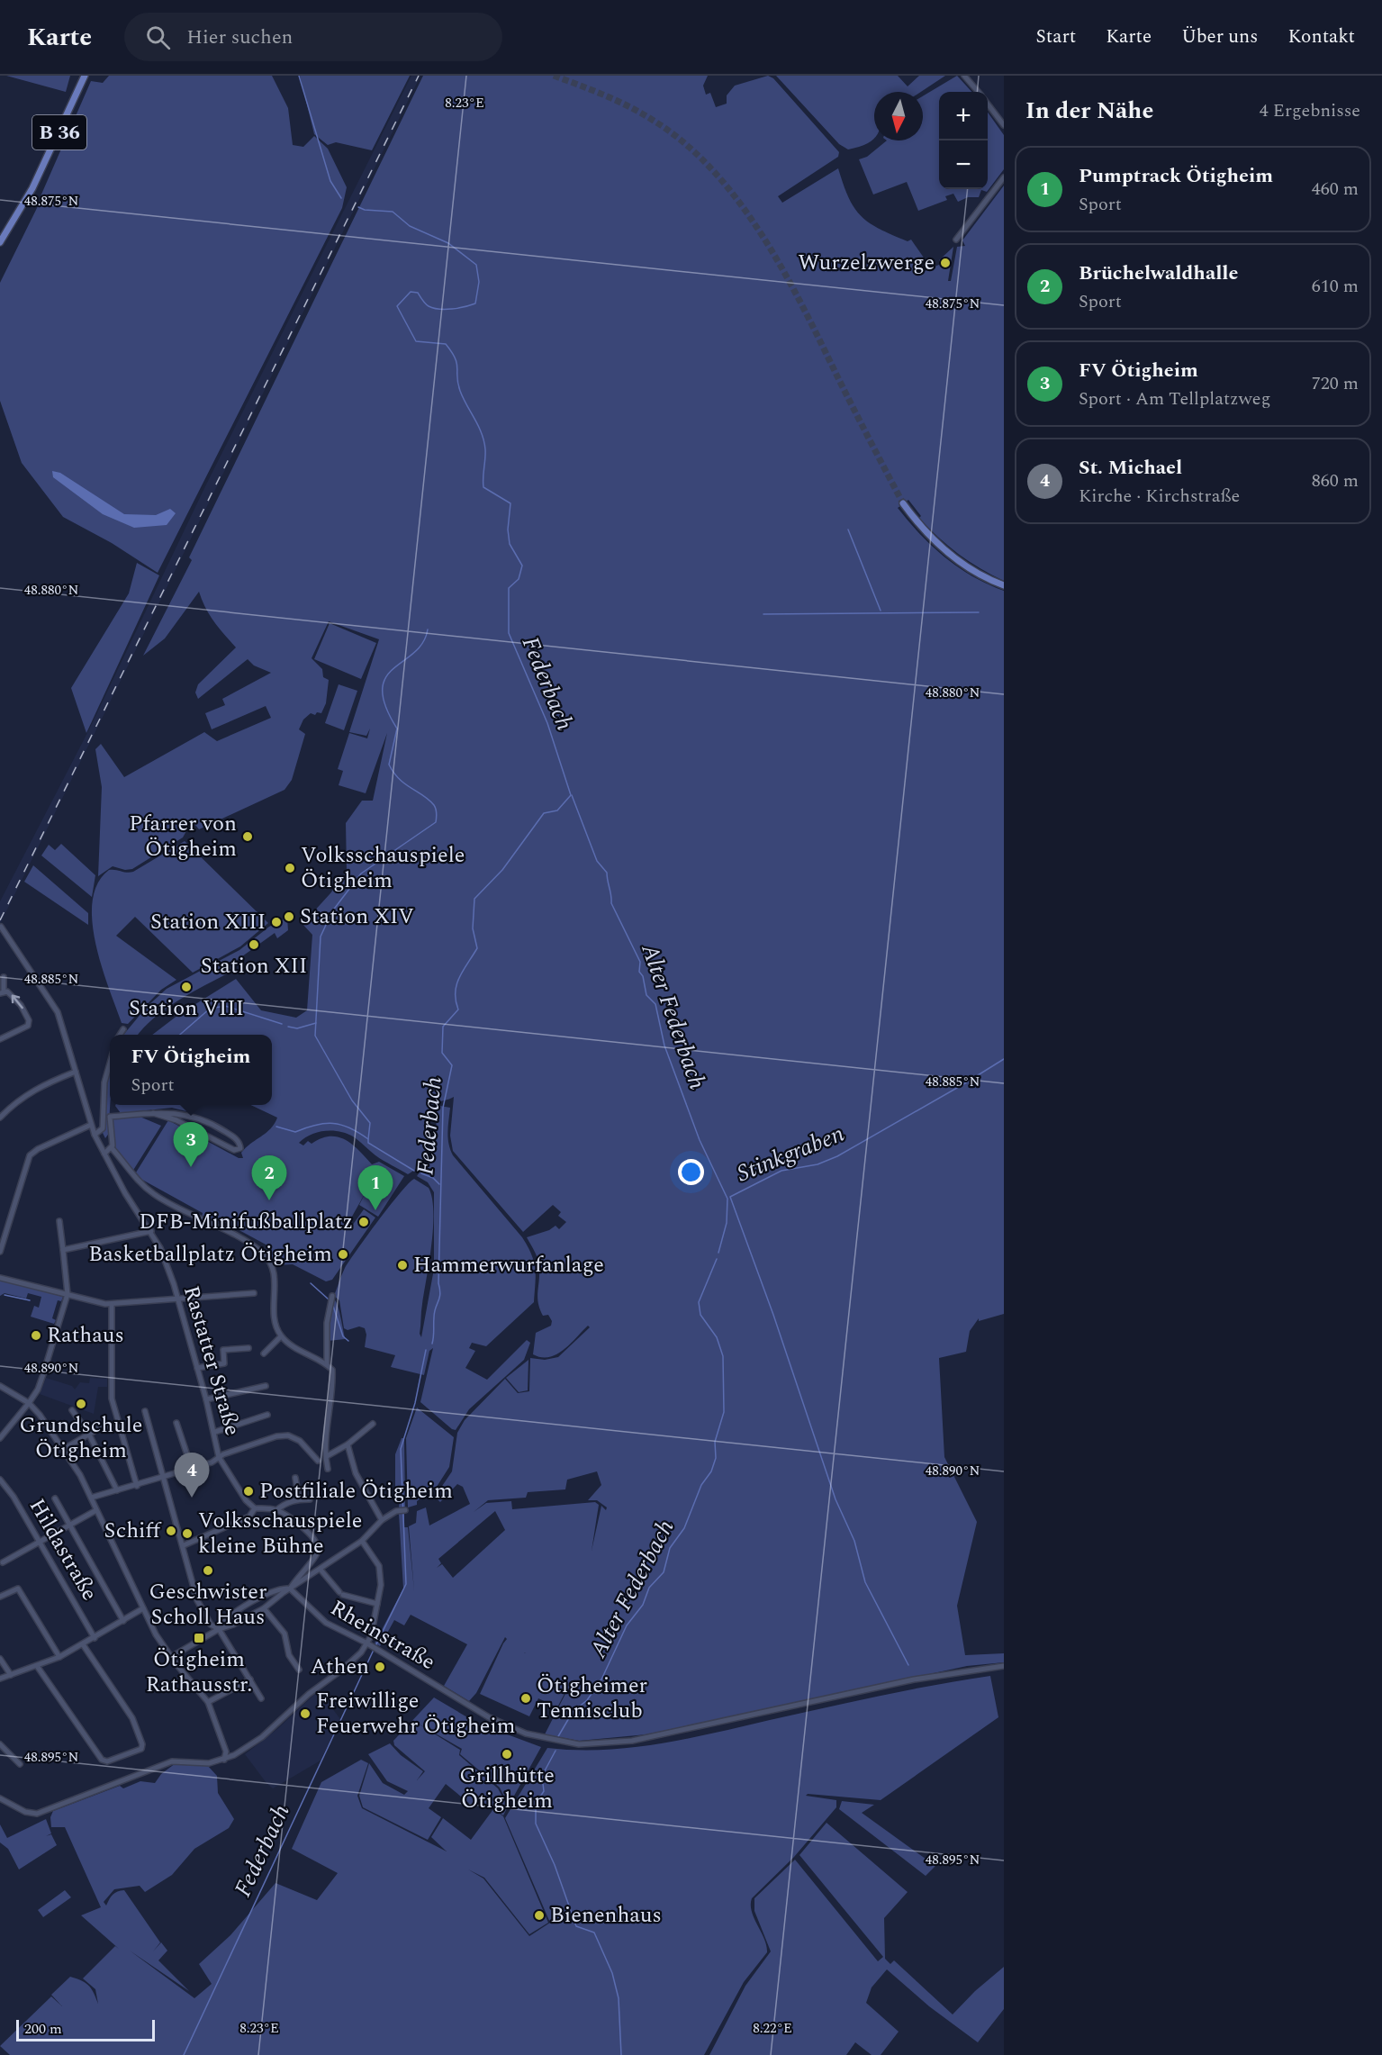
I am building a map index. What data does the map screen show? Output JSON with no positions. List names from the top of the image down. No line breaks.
{"streets":{"main road":["B 36"],"street":["Rastatter Straße","Hildastraße","Rheinstraße"]},"water":["Federbach","Alter Federbach","Stinkgraben"],"places":{"other":["Wurzelzwerge","Pfarrer von Ötigheim","Volksschauspiele Ötigheim","Station XIV","Station XIII","Station XII","Station VIII","DFB-Minifußballplatz","Basketballplatz Ötigheim","Hammerwurfanlage","Rathaus","Grundschule Ötigheim","Postfiliale Ötigheim","Schiff","Volksschauspiele kleine Bühne","Geschwister Scholl Haus","Athen","Ötigheimer Tennisclub","Freiwillige Feuerwehr Ötigheim","Grillhütte Ötigheim","Bienenhaus"],"transit":["Ötigheim Rathausstr."]},"scale_bar":"200 m","north":"bottom","page":{"header":"Karte","search":"Hier suchen","nav":["Start","Karte","Über uns","Kontakt"],"heading":["In der Nähe","4 Ergebnisse"],"map_buttons":["+","−"],"list":[{"mark":"1","name":"Pumptrack Ötigheim","note":"Sport","value":"460 m"},{"mark":"2","name":"Brüchelwaldhalle","note":"Sport","value":"610 m"},{"mark":"3","name":"FV Ötigheim","note":"Sport · Am Tellplatzweg","value":"720 m"},{"mark":"4","name":"St. Michael","note":"Kirche · Kirchstraße","value":"860 m"}],"popup":["FV Ötigheim","Sport"],"pins":["3","2","1","4"],"scale":"200 m"},"coordinates":["8.23°E","48.875°N","48.880°N","48.885°N","48.890°N","48.895°N","8.22°E"]}
